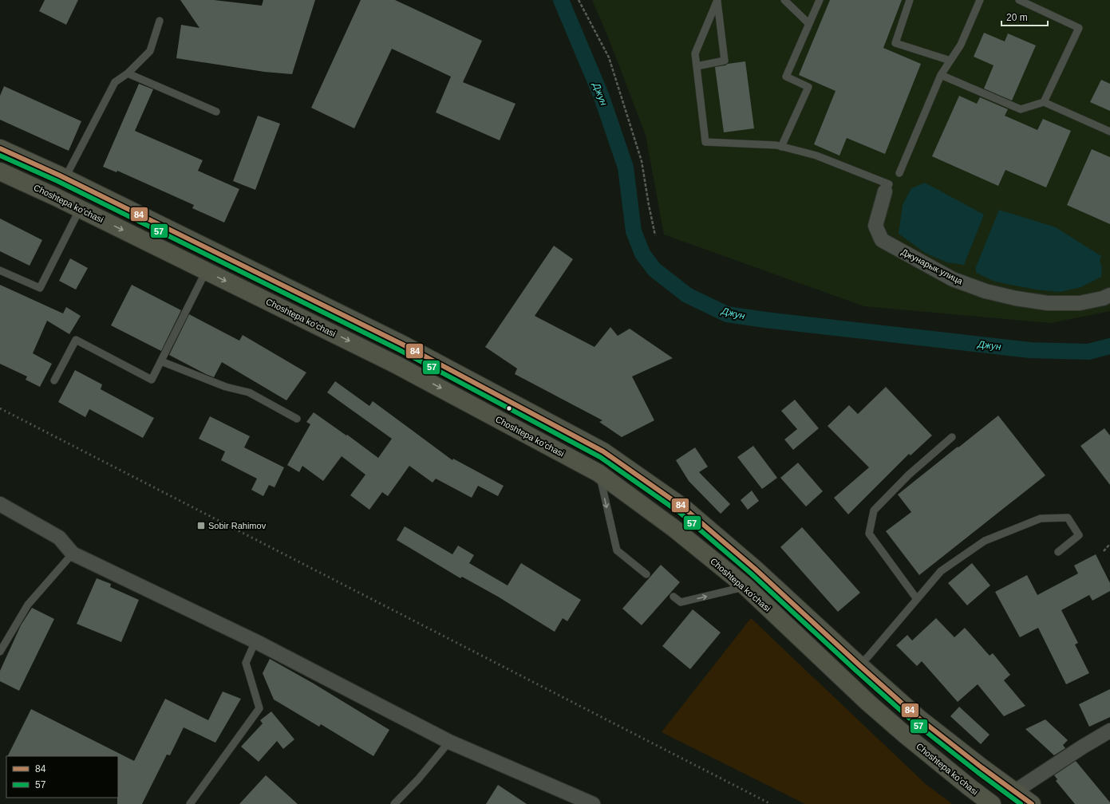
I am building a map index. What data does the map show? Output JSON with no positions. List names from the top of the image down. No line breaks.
{"streets":{"main road":["Choshtepa ko'chasi"],"street":["Джунарык улица"]},"water":["Джун"],"places":{"transit":["Sobir Rahimov"]},"lines":["transit line 84","transit line 57"],"legend":["84","57"],"scale_bar":"20 m"}
